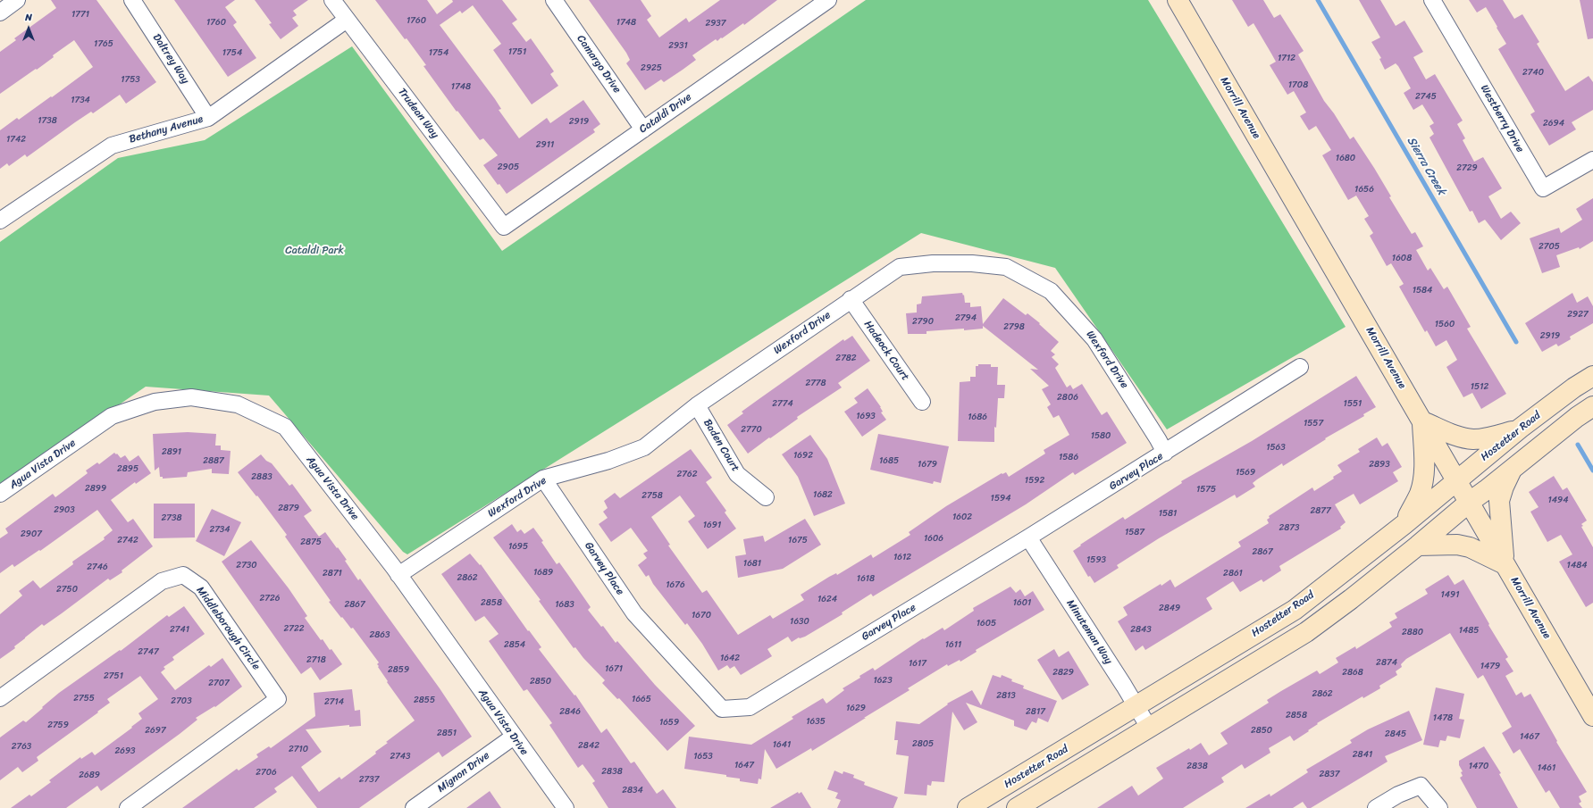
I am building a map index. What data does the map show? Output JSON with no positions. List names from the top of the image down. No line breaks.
{"streets":{"main road":["Morrill Avenue","Hostetter Road"],"street":["Daltrey Way","Camargo Drive","Trudean Way","Cataldi Drive","Westberry Drive","Bethany Avenue","Wexford Drive","Hadeock Court","Baden Court","Agua Vista Drive","Garvey Place","Middleborough Circle","Minuteman Way","Mignon Drive"]},"crossings":[["Daltrey Way","Bethany Avenue"],["Camargo Drive","Cataldi Drive"],["Morrill Avenue","Hostetter Road"],["Trudean Way","Cataldi Drive"],["Trudean Way","Bethany Avenue"],["Wexford Drive","Hadeock Court"],["Wexford Drive","Baden Court"],["Wexford Drive","Agua Vista Drive"],["Wexford Drive","Garvey Place"],["Hostetter Road","Minuteman Way"],["Agua Vista Drive","Mignon Drive"],["Garvey Place","Minuteman Way"]],"water":["Sierra Creek"],"parks":["Cataldi Park"],"house_numbers":["1771","1760","1760","1748","2937","1765","2931","1751","1754","1754","1712","2925","2740","1753","1708","1748","2745","1734","1738","2919","2694","1742","2911","1680","2905","2729","1656","2705","1608","1584","2927","2794","2790","1560","2798","2919","2782","2778","1512","2806","2774","1551","1693","1686","1557","2770","1580","1563","2891","1692","1586","2887","1685","1679","2893","2895","1569","2762","2883","1592","2899","1575","1682","2758","1594","1494","2879","2903","2877","1581","1602","2738","1691","2873","2734","1587","2907","1606","2742","1675","2875","1695","2867","1612","1593","1681","2730","1484","2746","1689","2871","2861","2862","1618","1676","2750","1491","2726","1624","2858","1601","2867","1683","2849","1670","1630","1605","2722","2741","2843","1485","2880","2863","2854","1611","2747","1642","2718","2874","1617","1479","1671","2859","2829","2868","2751","1623","2850","2707","2862","2813","2755","1665","2855","2703","2714","1629","2846","2817","2858","1478","1635","1659","2759","2697","2850","2851","2845","1467","2805","1641","2842","2763","2710","2693","2841","2743","1653","1647","2838","1470","1461","2838","2706","2837","2689","2737","2834"],"north":"top"}
